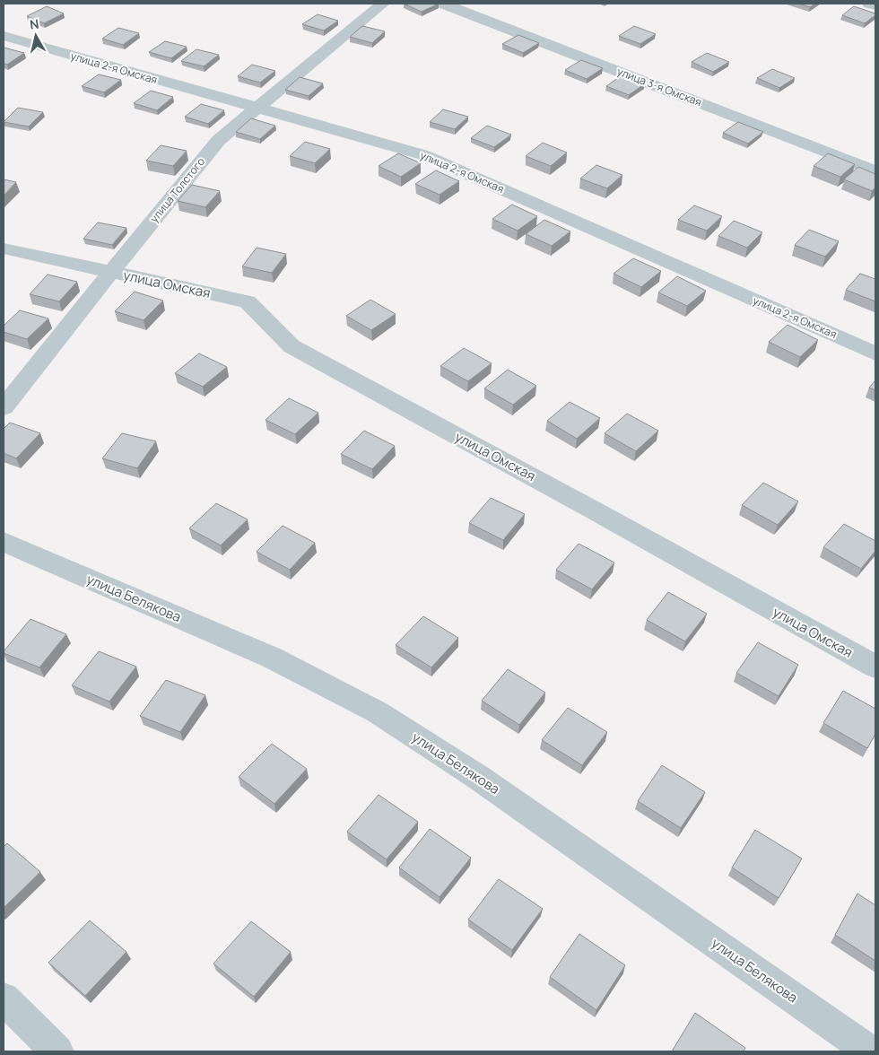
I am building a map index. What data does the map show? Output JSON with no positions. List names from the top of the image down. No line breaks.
{"streets":{"street":["улица 2-я Омская","улица 3-я Омская","улица Толстого","улица Омская","улица Белякова"]},"crossings":[["улица 2-я Омская","улица Толстого"],["улица Толстого","улица Омская"]],"north":"top"}
